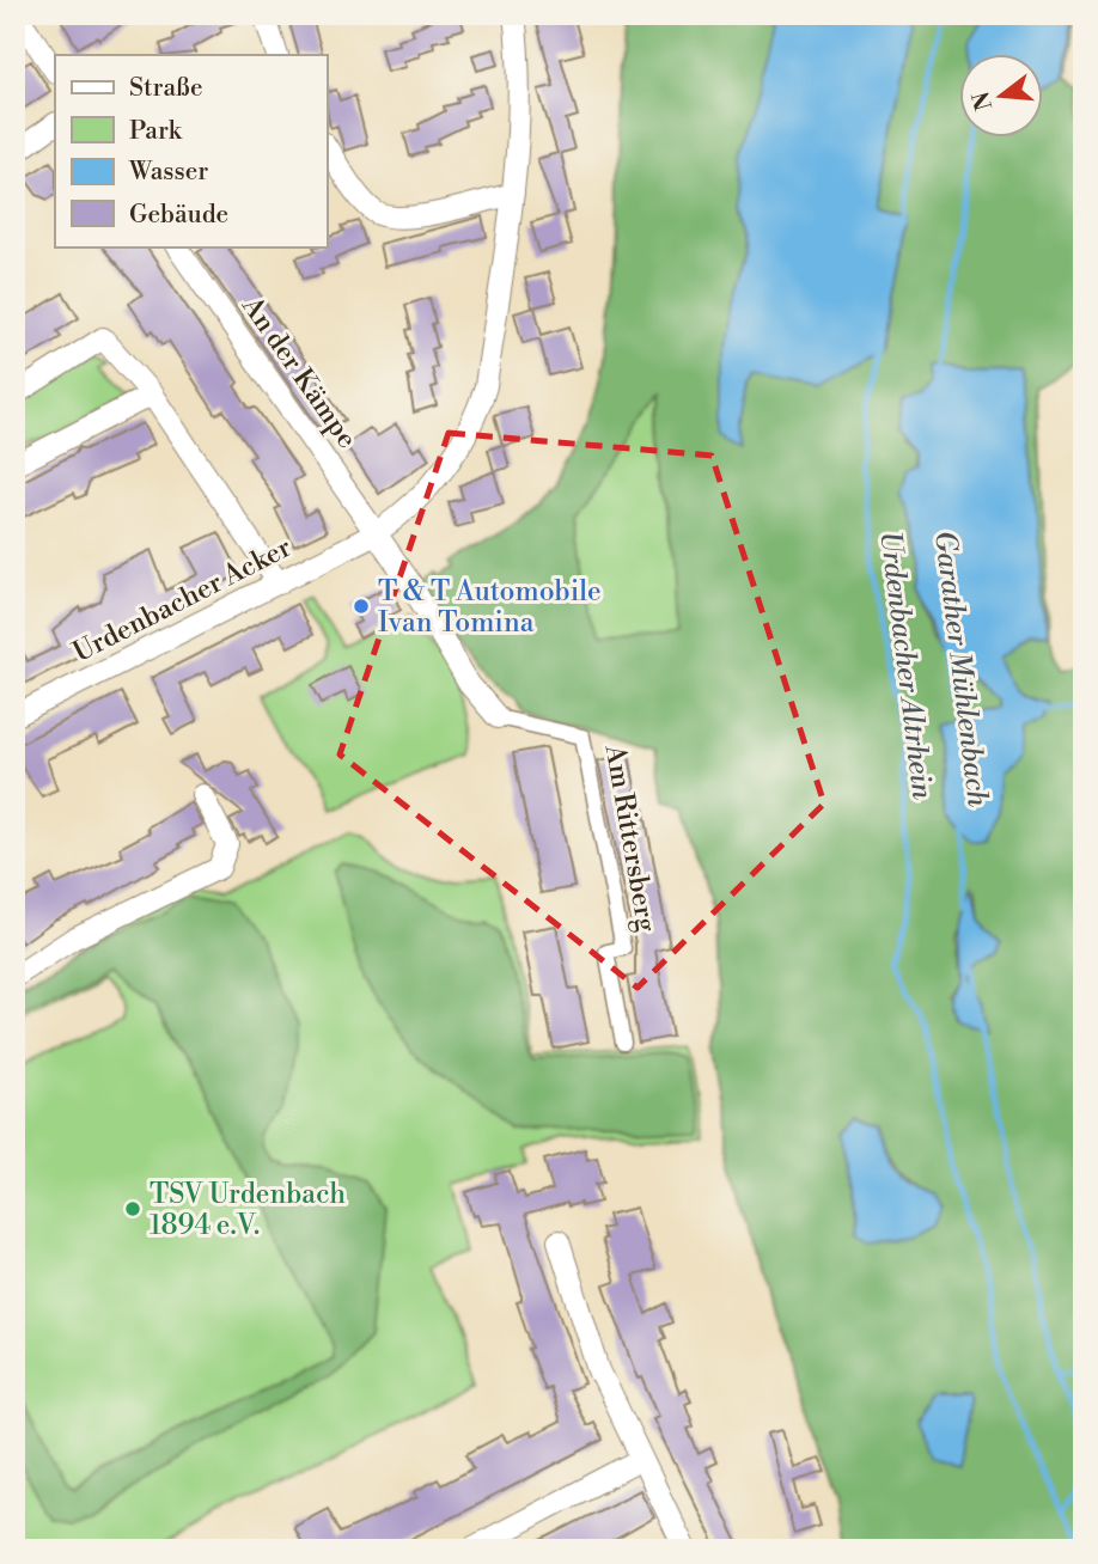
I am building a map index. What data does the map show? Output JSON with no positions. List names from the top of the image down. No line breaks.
{"streets":{"street":["An der Kämpe","Urdenbacher Acker","Am Rittersberg"]},"crossings":[["An der Kämpe","Urdenbacher Acker"],["An der Kämpe","Am Rittersberg"],["Urdenbacher Acker","Am Rittersberg"]],"water":["Urdenbacher Altrhein","Garather Mühlenbach"],"places":["T & T Automobile Ivan Tomina","TSV Urdenbach 1894 e.V."],"legend":["Straße","Park","Wasser","Gebäude"],"north":"left"}
